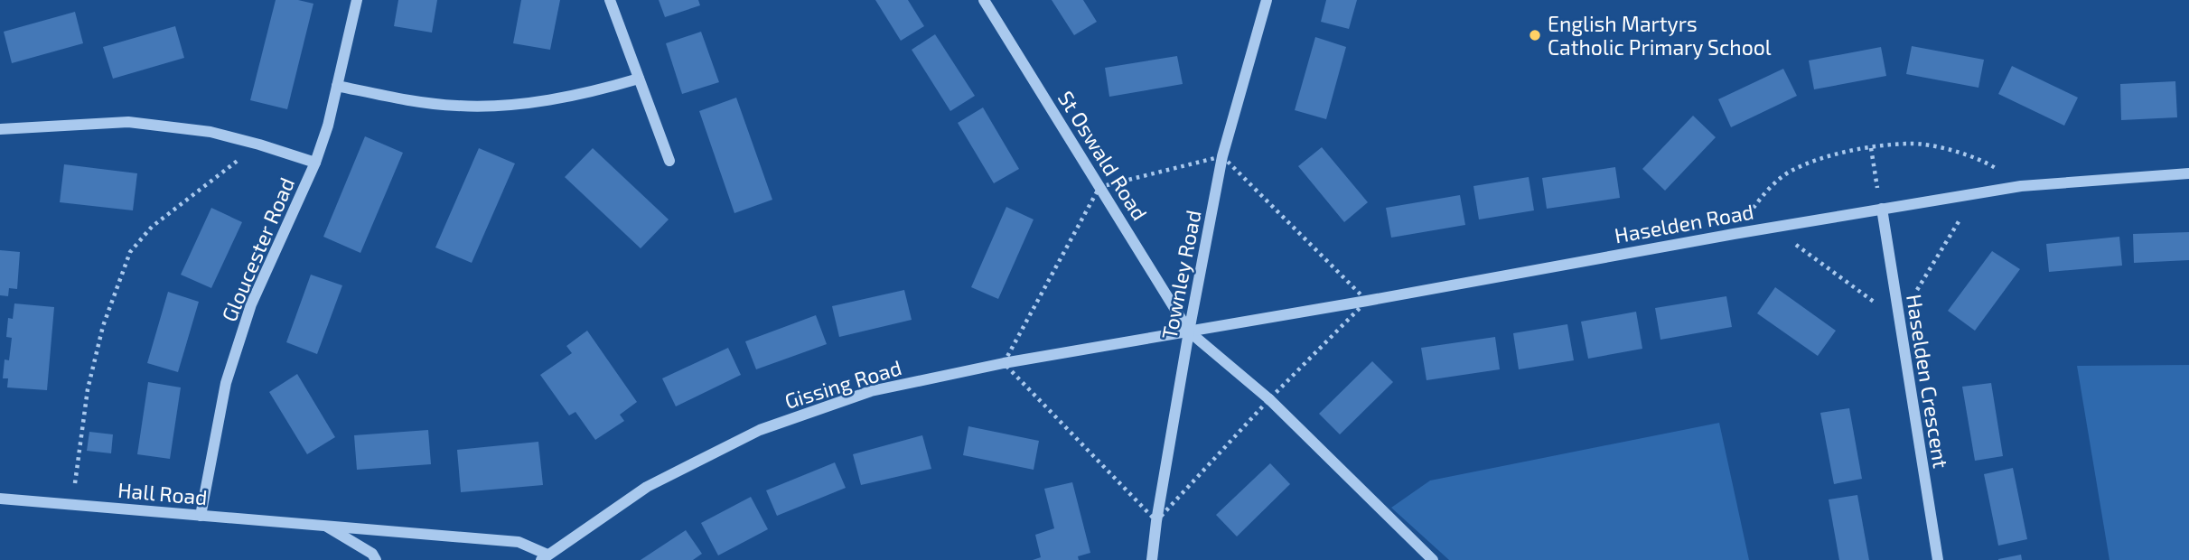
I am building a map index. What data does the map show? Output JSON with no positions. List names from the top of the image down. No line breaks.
{"streets":{"street":["St Oswald Road","Haselden Road","Gloucester Road","Townley Road","Haselden Crescent","Gissing Road","Hall Road"]},"crossings":[["St Oswald Road","Haselden Road"],["St Oswald Road","Townley Road"],["St Oswald Road","Gissing Road"],["Haselden Road","Townley Road"],["Haselden Road","Haselden Crescent"],["Haselden Road","Gissing Road"],["Gloucester Road","Hall Road"],["Townley Road","Gissing Road"],["Gissing Road","Hall Road"]],"places":["English Martyrs Catholic Primary School"]}
